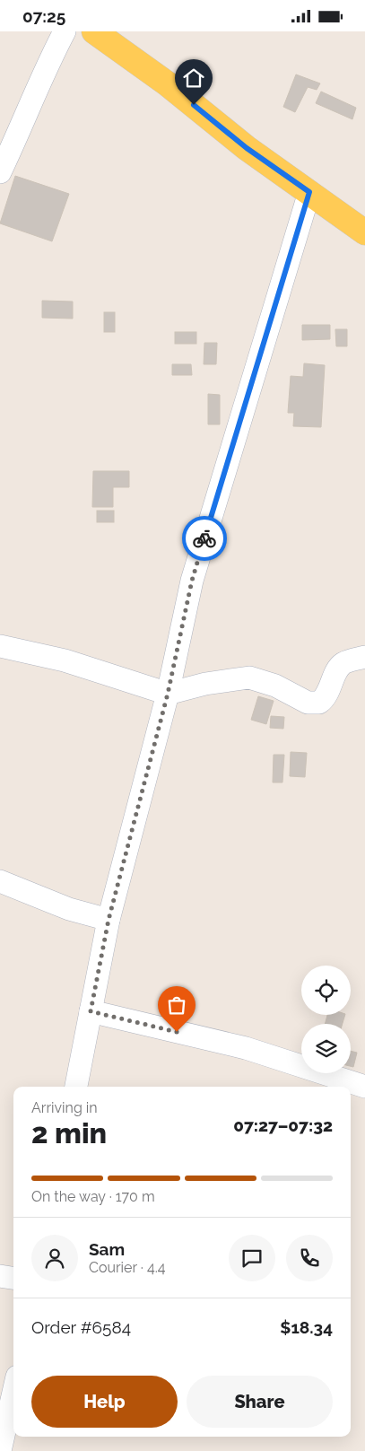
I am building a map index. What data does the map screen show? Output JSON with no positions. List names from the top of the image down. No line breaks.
{"page":{"status":"07:25","heading":["2 min","Arriving in","07:27–07:32"],"panel":["Sam","Courier · 4.4","Order #6584","$18.34"],"bar":"On the way · 170 m","buttons":["Help","Share"]}}
